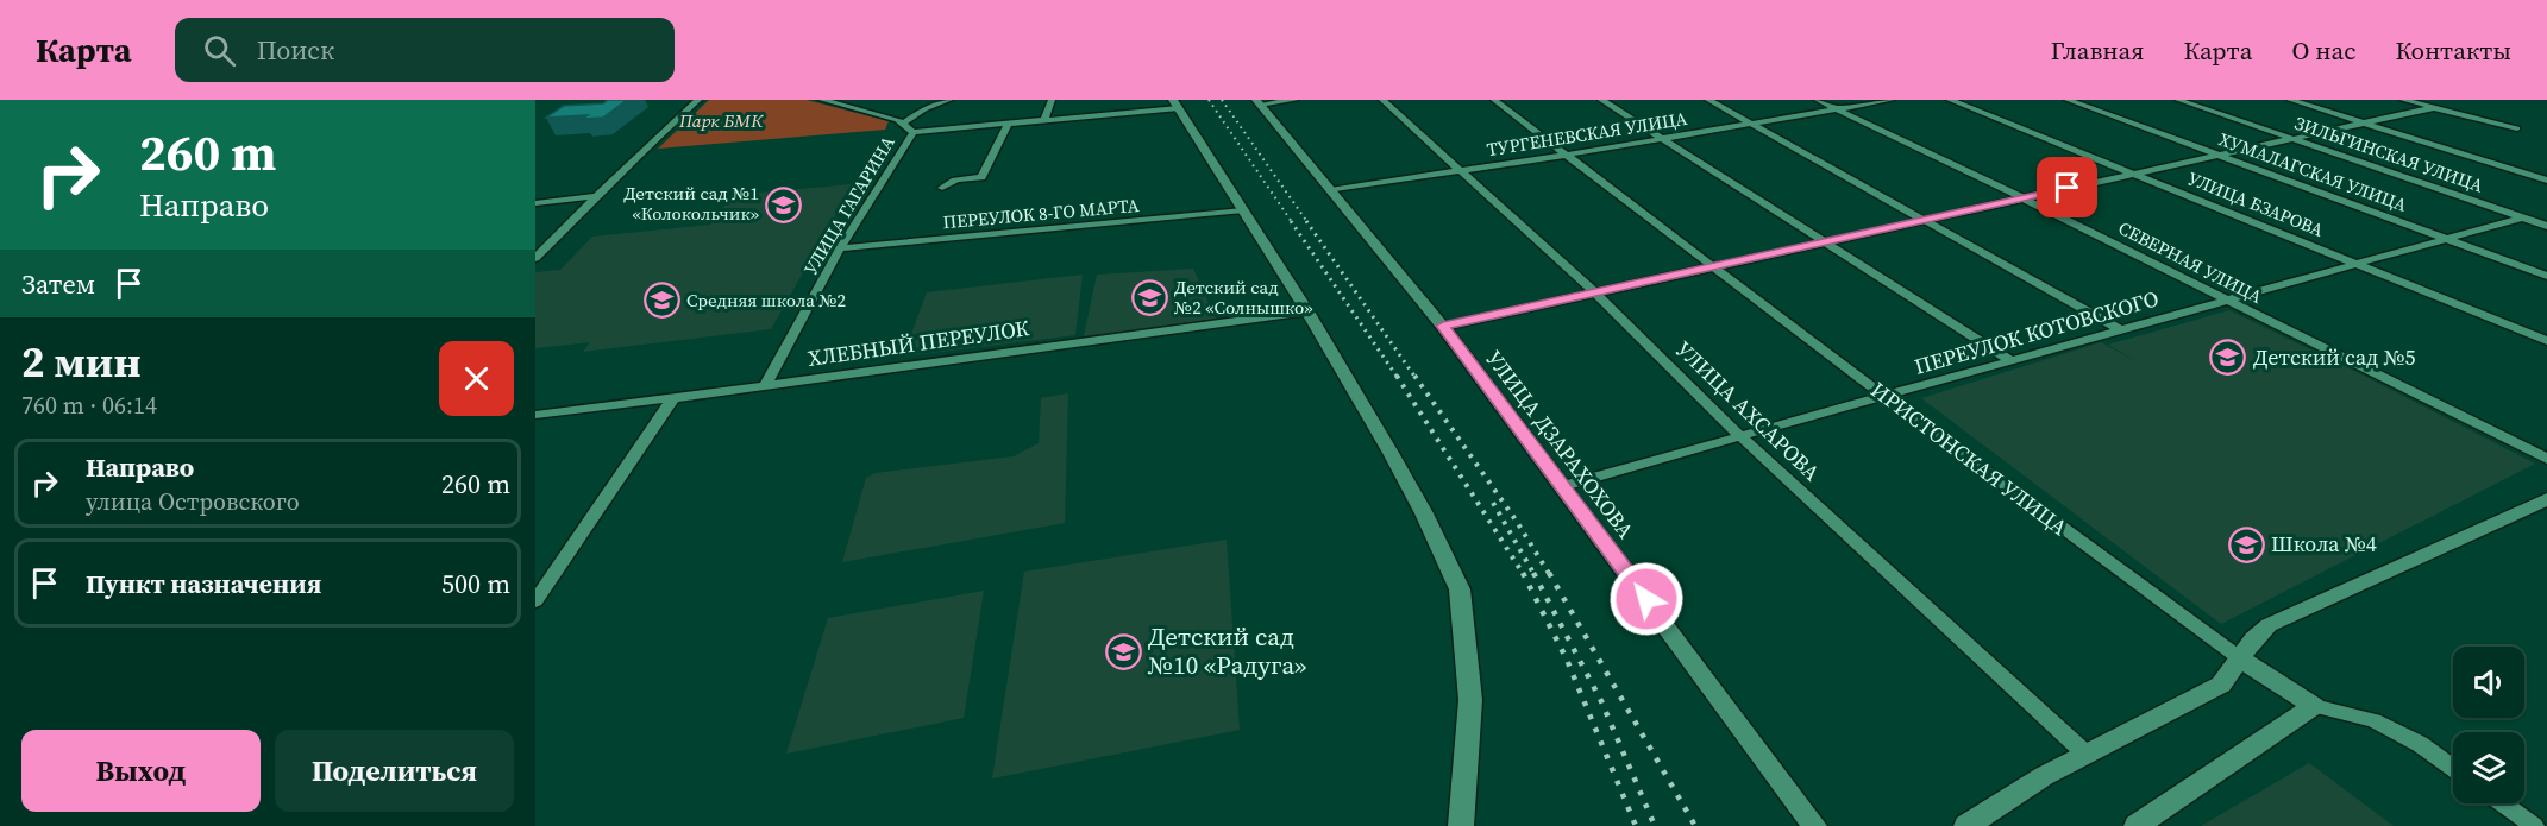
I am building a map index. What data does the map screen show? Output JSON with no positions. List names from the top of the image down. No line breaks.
{"streets":{"street":["ТУРГЕНЕВСКАЯ УЛИЦА","ЗИЛЬГИНСКАЯ УЛИЦА","ХУМАЛАГСКАЯ УЛИЦА","УЛИЦА БЗАРОВА","УЛИЦА ГАГАРИНА","ПЕРЕУЛОК 8-ГО МАРТА","СЕВЕРНАЯ УЛИЦА","ПЕРЕУЛОК КОТОВСКОГО","ХЛЕБНЫЙ ПЕРЕУЛОК","УЛИЦА АХСАРОВА","УЛИЦА ДЗАРАХОХОВА","ИРИСТОНСКАЯ УЛИЦА"]},"crossings":[["ТУРГЕНЕВСКАЯ УЛИЦА","СЕВЕРНАЯ УЛИЦА"],["ТУРГЕНЕВСКАЯ УЛИЦА","УЛИЦА АХСАРОВА"],["ТУРГЕНЕВСКАЯ УЛИЦА","УЛИЦА ДЗАРАХОХОВА"],["ТУРГЕНЕВСКАЯ УЛИЦА","ИРИСТОНСКАЯ УЛИЦА"],["ЗИЛЬГИНСКАЯ УЛИЦА","ПЕРЕУЛОК КОТОВСКОГО"],["ХУМАЛАГСКАЯ УЛИЦА","ПЕРЕУЛОК КОТОВСКОГО"],["УЛИЦА БЗАРОВА","ПЕРЕУЛОК КОТОВСКОГО"],["УЛИЦА ГАГАРИНА","ПЕРЕУЛОК 8-ГО МАРТА"],["УЛИЦА ГАГАРИНА","ХЛЕБНЫЙ ПЕРЕУЛОК"],["СЕВЕРНАЯ УЛИЦА","ПЕРЕУЛОК КОТОВСКОГО"],["ПЕРЕУЛОК КОТОВСКОГО","УЛИЦА АХСАРОВА"],["ПЕРЕУЛОК КОТОВСКОГО","УЛИЦА ДЗАРАХОХОВА"],["ПЕРЕУЛОК КОТОВСКОГО","ИРИСТОНСКАЯ УЛИЦА"]],"parks":["Парк БМК"],"places":{"school or university":["Детский сад №1 «Колокольчик»","Детский сад №2 «Солнышко»","Средняя школа №2","Детский сад №5","Школа №4","Детский сад №10 «Радуга»"]},"page":{"header":"Карта","search":"Поиск","nav":["Главная","Карта","О нас","Контакты"],"turn":["260 m","Направо"],"then":"Затем","heading":["2 мин","760 m · 06:14"],"list":[{"name":"Направо","note":"улица Островского","value":"260 m"},{"name":"Пункт назначения","value":"500 m"}],"buttons":["Выход","Поделиться"]}}
